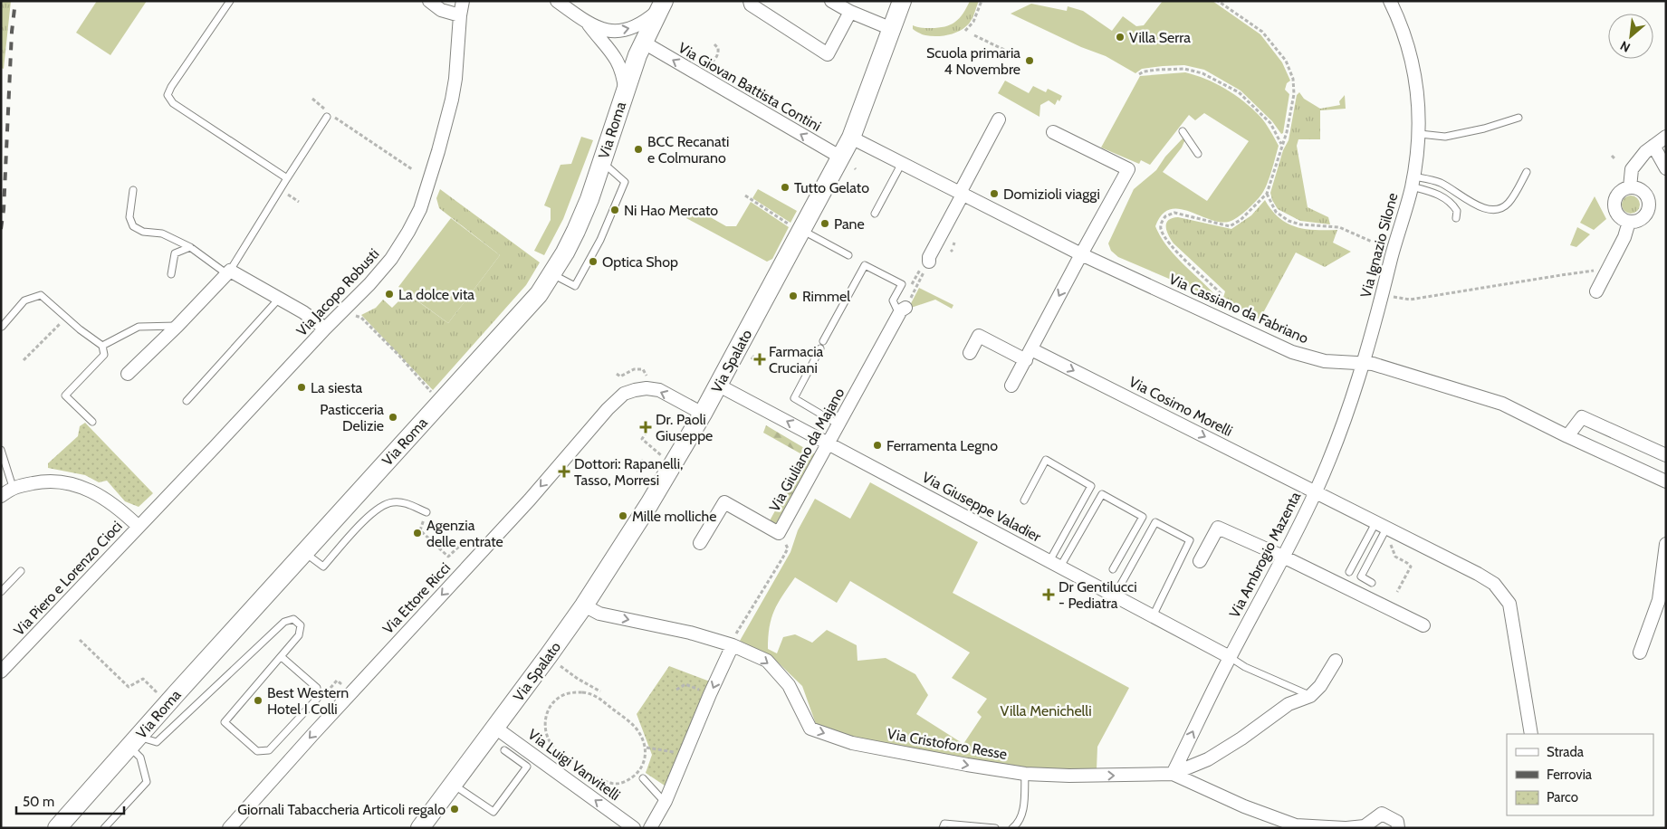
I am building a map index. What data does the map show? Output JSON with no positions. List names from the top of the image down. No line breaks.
{"streets":{"main road":["Via Roma","Via Spalato"],"street":["Via Giovan Battista Contini","Via Ignazio Silone","Via Jacopo Robusti","Via Cassiano da Fabriano","Via Cosimo Morelli","Via Giuliano da Majano","Via Giuseppe Valadier","Via Ambrogio Mazenta","Via Piero e Lorenzo Cioci","Via Ettore Ricci","Via Cristoforo Resse","Via Luigi Vanvitelli"]},"crossings":[["Via Giovan Battista Contini","Via Roma"],["Via Giovan Battista Contini","Via Spalato"],["Via Ignazio Silone","Via Cassiano da Fabriano"],["Via Ignazio Silone","Via Cosimo Morelli"],["Via Ignazio Silone","Via Ambrogio Mazenta"],["Via Jacopo Robusti","Via Piero e Lorenzo Cioci"],["Via Cassiano da Fabriano","Via Spalato"],["Via Spalato","Via Giuseppe Valadier"],["Via Spalato","Via Ettore Ricci"],["Via Spalato","Via Cristoforo Resse"],["Via Spalato","Via Luigi Vanvitelli"],["Via Cosimo Morelli","Via Ambrogio Mazenta"],["Via Giuliano da Majano","Via Giuseppe Valadier"],["Via Giuseppe Valadier","Via Ambrogio Mazenta"],["Via Ambrogio Mazenta","Via Cristoforo Resse"]],"one_way":["Via Giovan Battista Contini","Via Cosimo Morelli","Via Ettore Ricci","Via Cristoforo Resse","Via Luigi Vanvitelli"],"parks":["Villa Menichelli"],"places":{"other":["Villa Serra","Scuola primaria 4 Novembre","BCC Recanati e Colmurano","Tutto Gelato","Domizioli viaggi","Ni Hao Mercato","Pane","Optica Shop","La dolce vita","Rimmel","La siesta","Pasticceria Delizie","Ferramenta Legno","Mille molliche","Agenzia delle entrate","Best Western Hotel I Colli","Giornali Tabaccheria Articoli regalo"],"health":["Farmacia Cruciani","Dr. Paoli Giuseppe","Dottori: Rapanelli, Tasso, Morresi","Dr Gentilucci - Pediatra"]},"legend":["Strada","Ferrovia","Parco"],"scale_bar":"50 m","north":"bottom left"}
